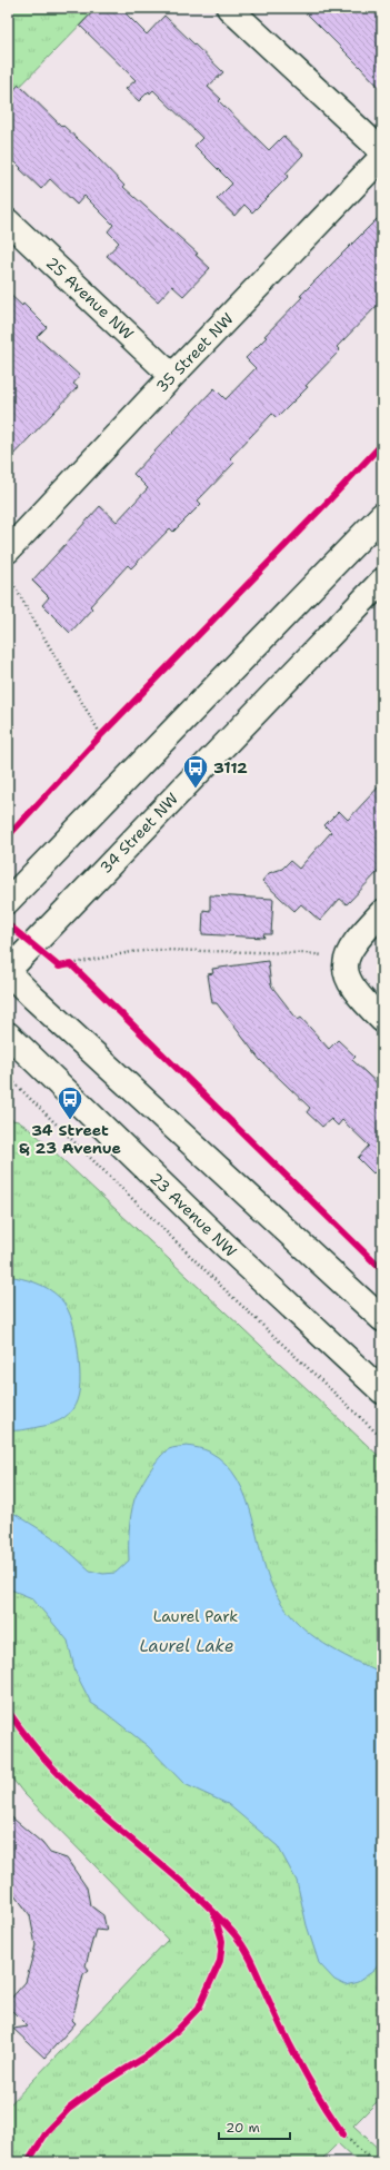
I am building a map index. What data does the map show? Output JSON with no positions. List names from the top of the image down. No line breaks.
{"streets":{"main road":["25 Avenue NW","35 Street NW","34 Street NW","23 Avenue NW"]},"crossings":[["25 Avenue NW","35 Street NW"]],"water":["Laurel Lake"],"parks":["Laurel Park"],"places":{"bus stop":["3112","34 Street & 23 Avenue"]},"scale_bar":"20 m"}
